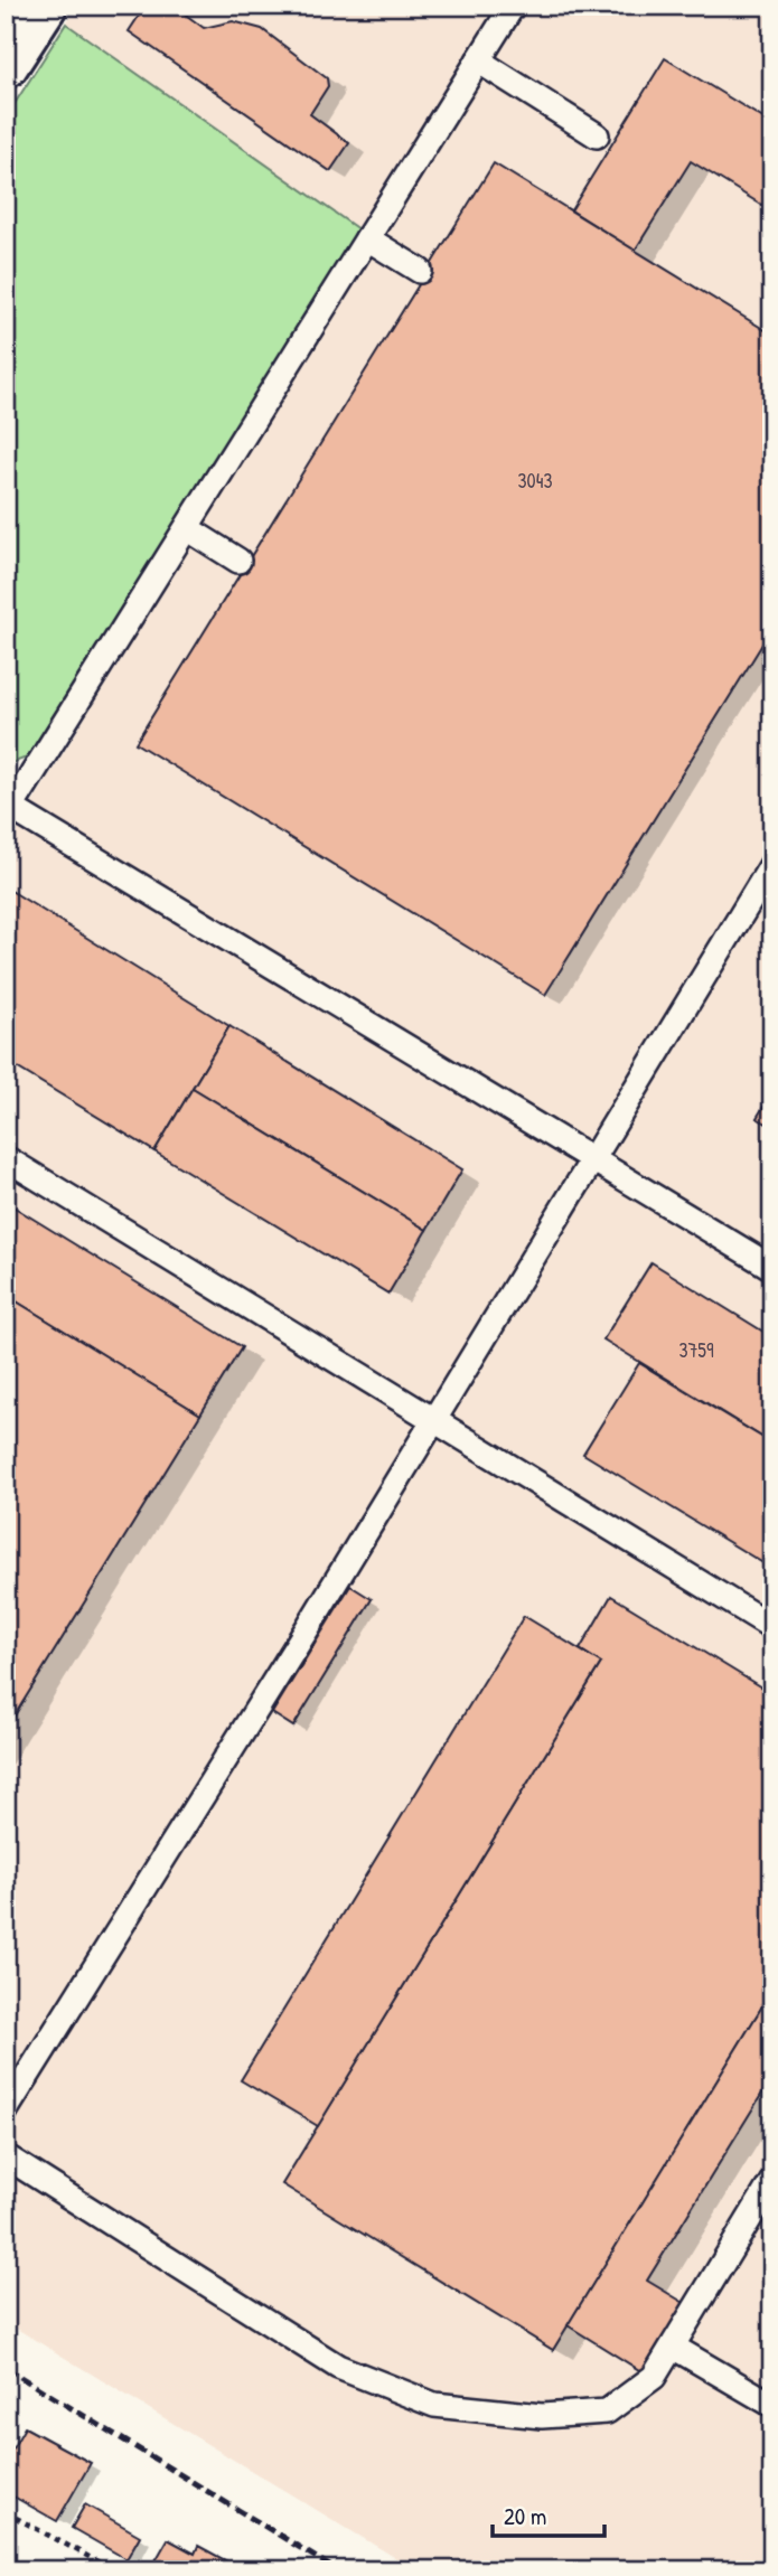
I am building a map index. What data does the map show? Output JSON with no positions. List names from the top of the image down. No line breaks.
{"house_numbers":["3043","3759"],"scale_bar":"20 m"}
